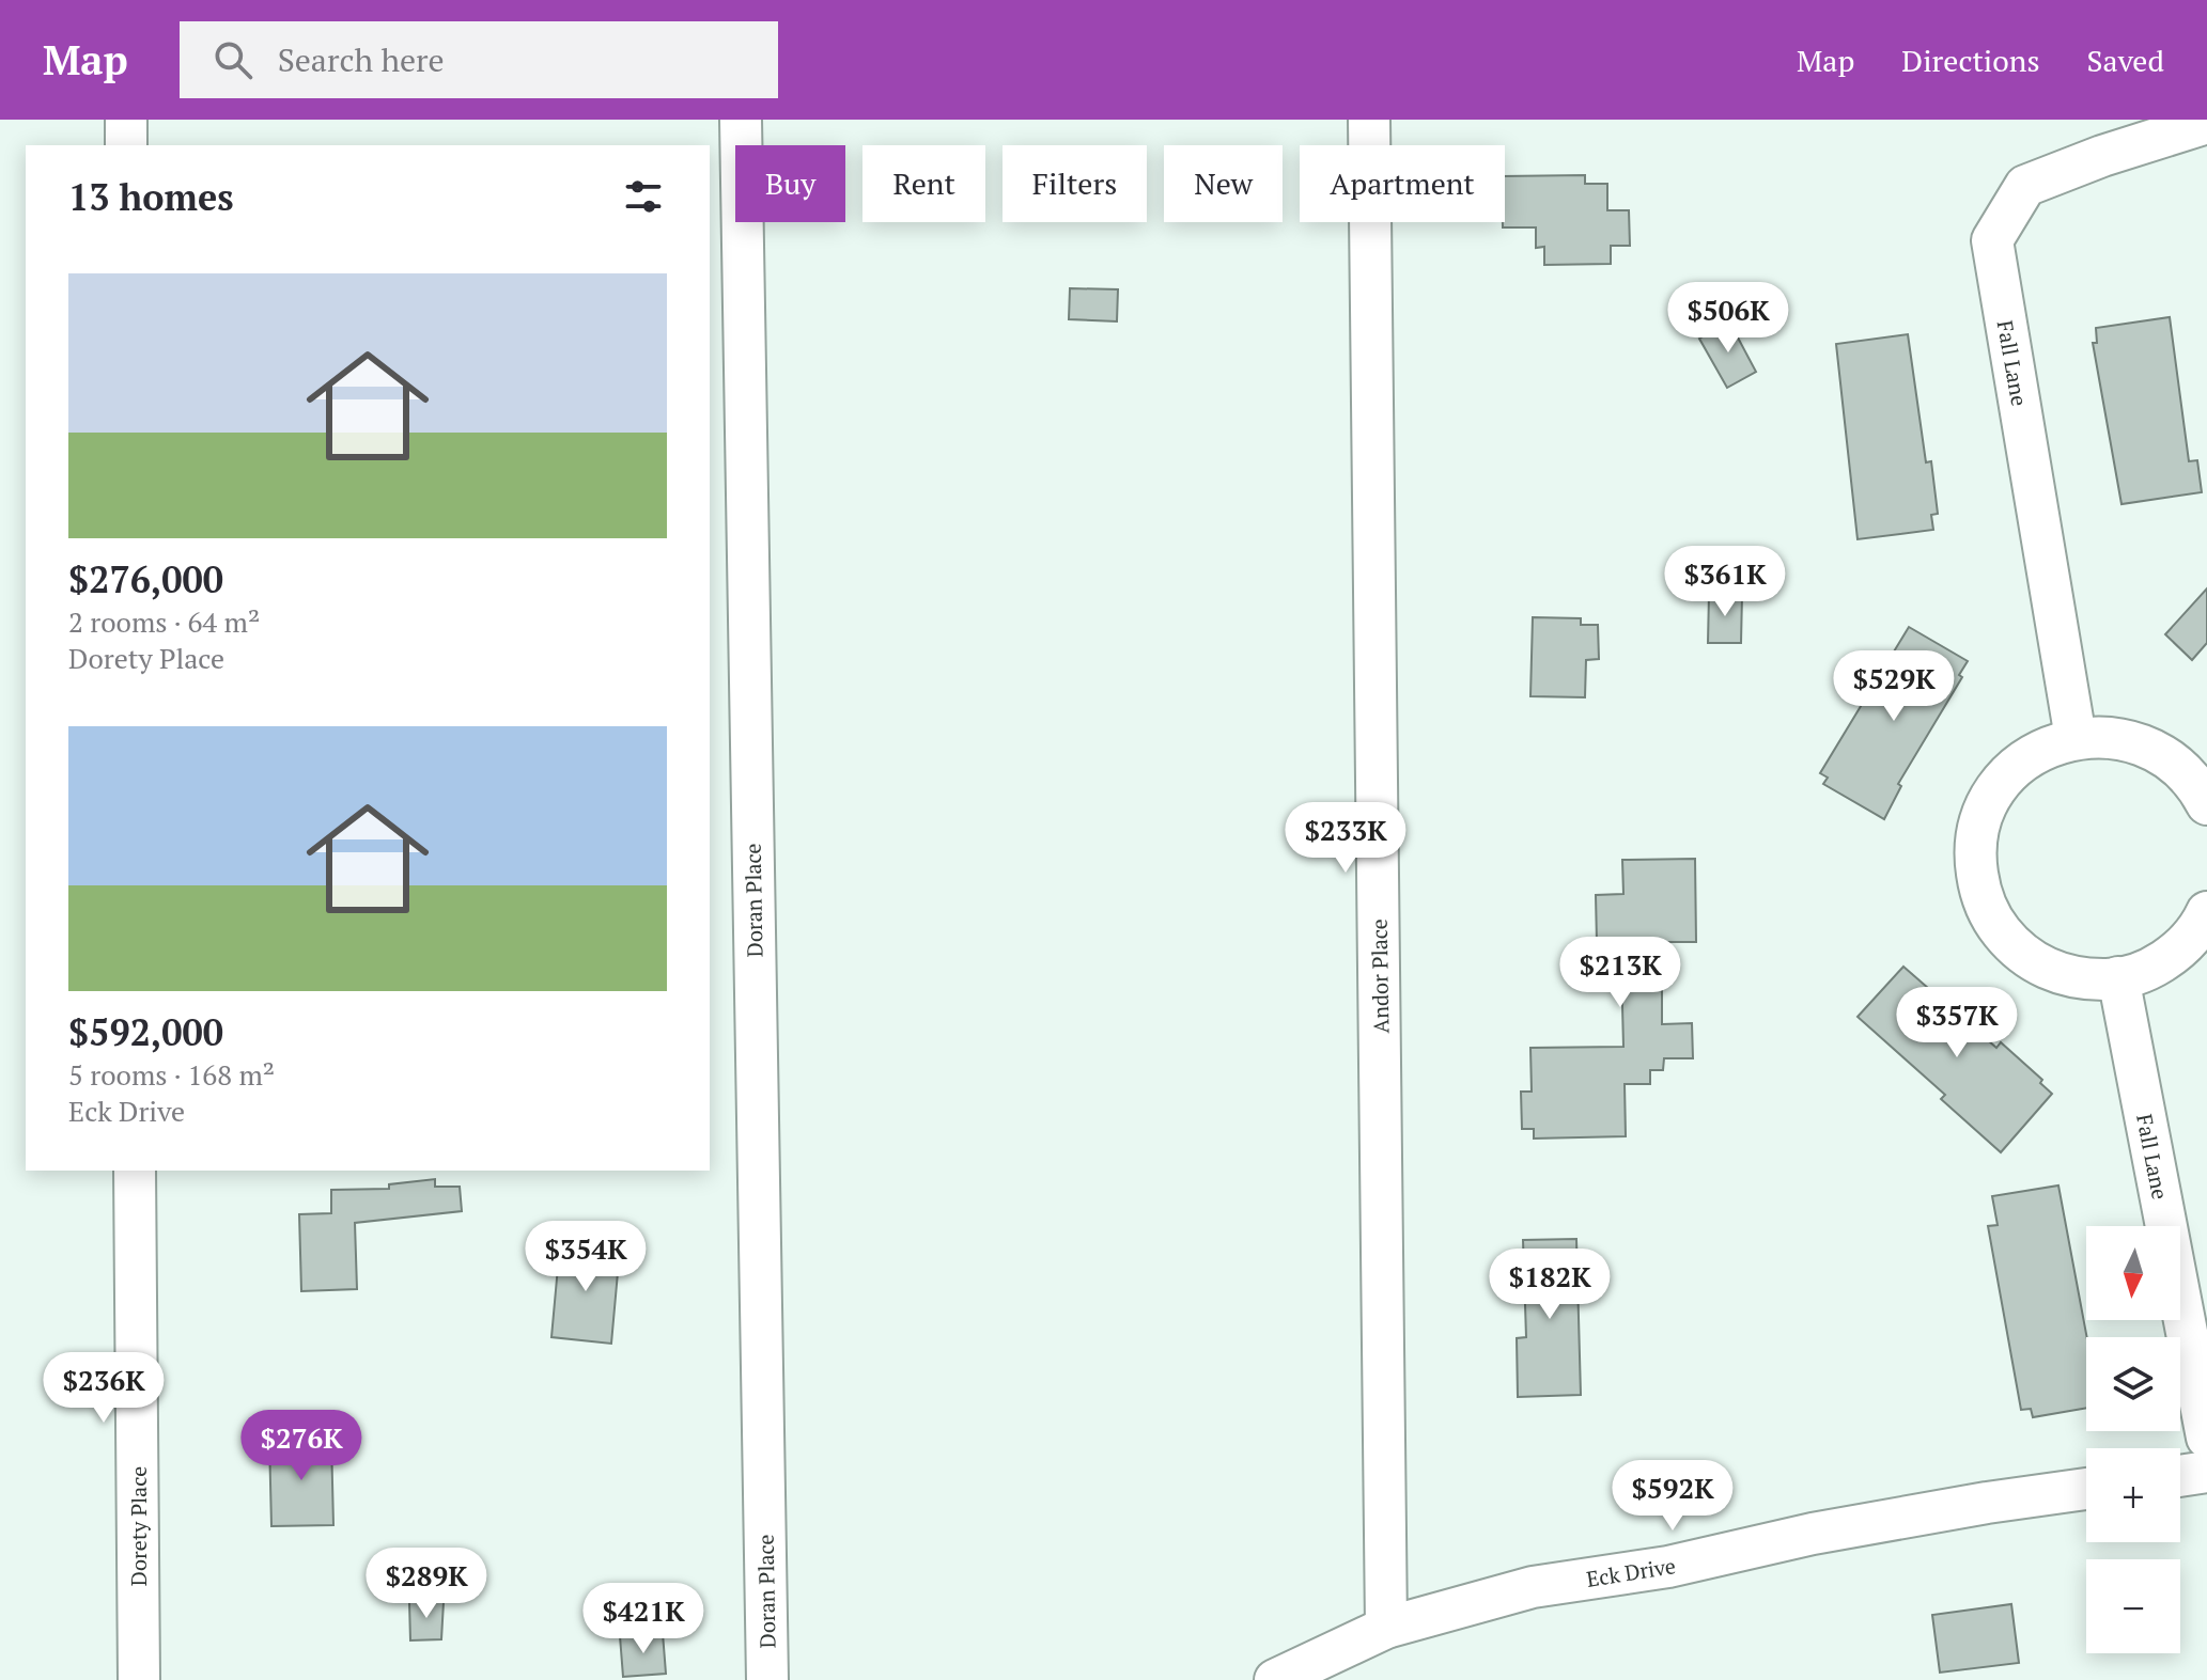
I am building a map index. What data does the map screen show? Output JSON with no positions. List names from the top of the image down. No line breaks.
{"streets":{"street":["Fall Lane","Doran Place","Andor Place","Dorety Place","Eck Drive"]},"crossings":[["Andor Place","Eck Drive"]],"north":"bottom","page":{"header":"Map","search":"Search here","nav":["Map","Directions","Saved"],"chip":["Buy","Rent","Filters","New","Apartment"],"heading":"13 homes","list":[{"name":"$276,000","note":"2 rooms · 64 m² · Dorety Place"},{"name":"$592,000","note":"5 rooms · 168 m² · Eck Drive"}],"price":["$506K","$361K","$529K","$233K","$213K","$357K","$354K","$182K","$236K","$276K","$592K","$289K","$421K"],"map_buttons":["+","−"]}}
